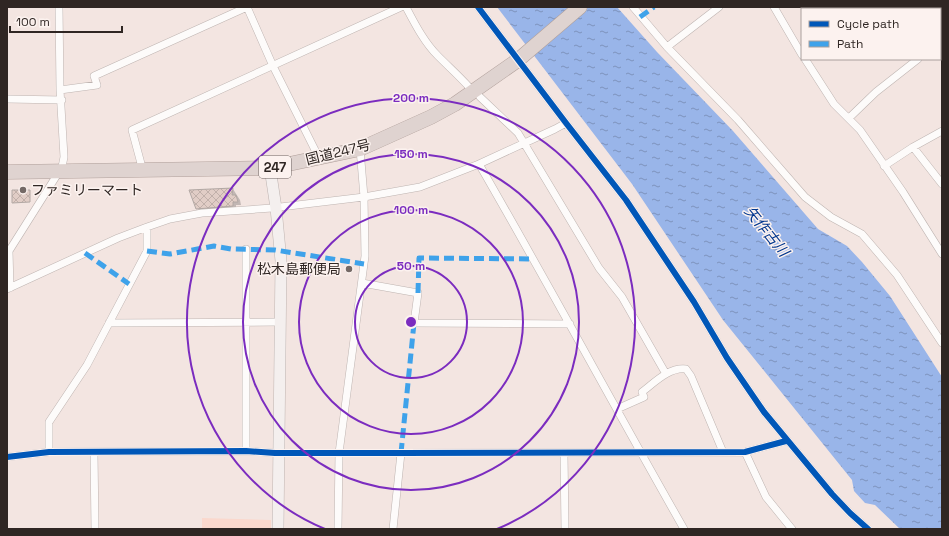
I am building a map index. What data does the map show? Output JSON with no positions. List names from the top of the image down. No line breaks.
{"streets":{"highway":["国道247号","247"]},"water":["矢作古川"],"places":["ファミリーマート","松木島郵便局"],"legend":["Cycle path","Path"],"scale_bar":"100 m","rings":["200 m","150 m","100 m","50 m"]}
